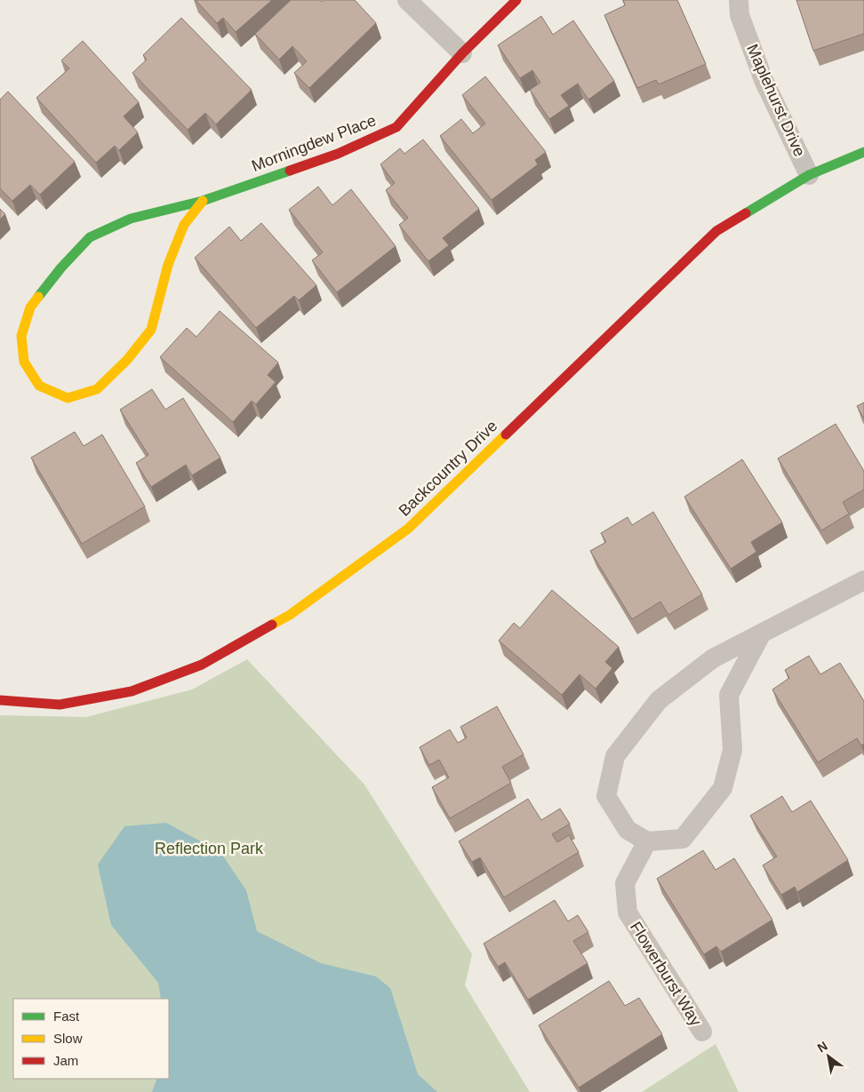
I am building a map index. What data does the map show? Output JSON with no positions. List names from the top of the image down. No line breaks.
{"streets":{"street":["Maplehurst Drive","Morningdew Place","Backcountry Drive","Flowerburst Way"]},"crossings":[["Maplehurst Drive","Backcountry Drive"]],"parks":["Reflection Park"],"legend":["Fast","Slow","Jam"],"north":"top left"}
